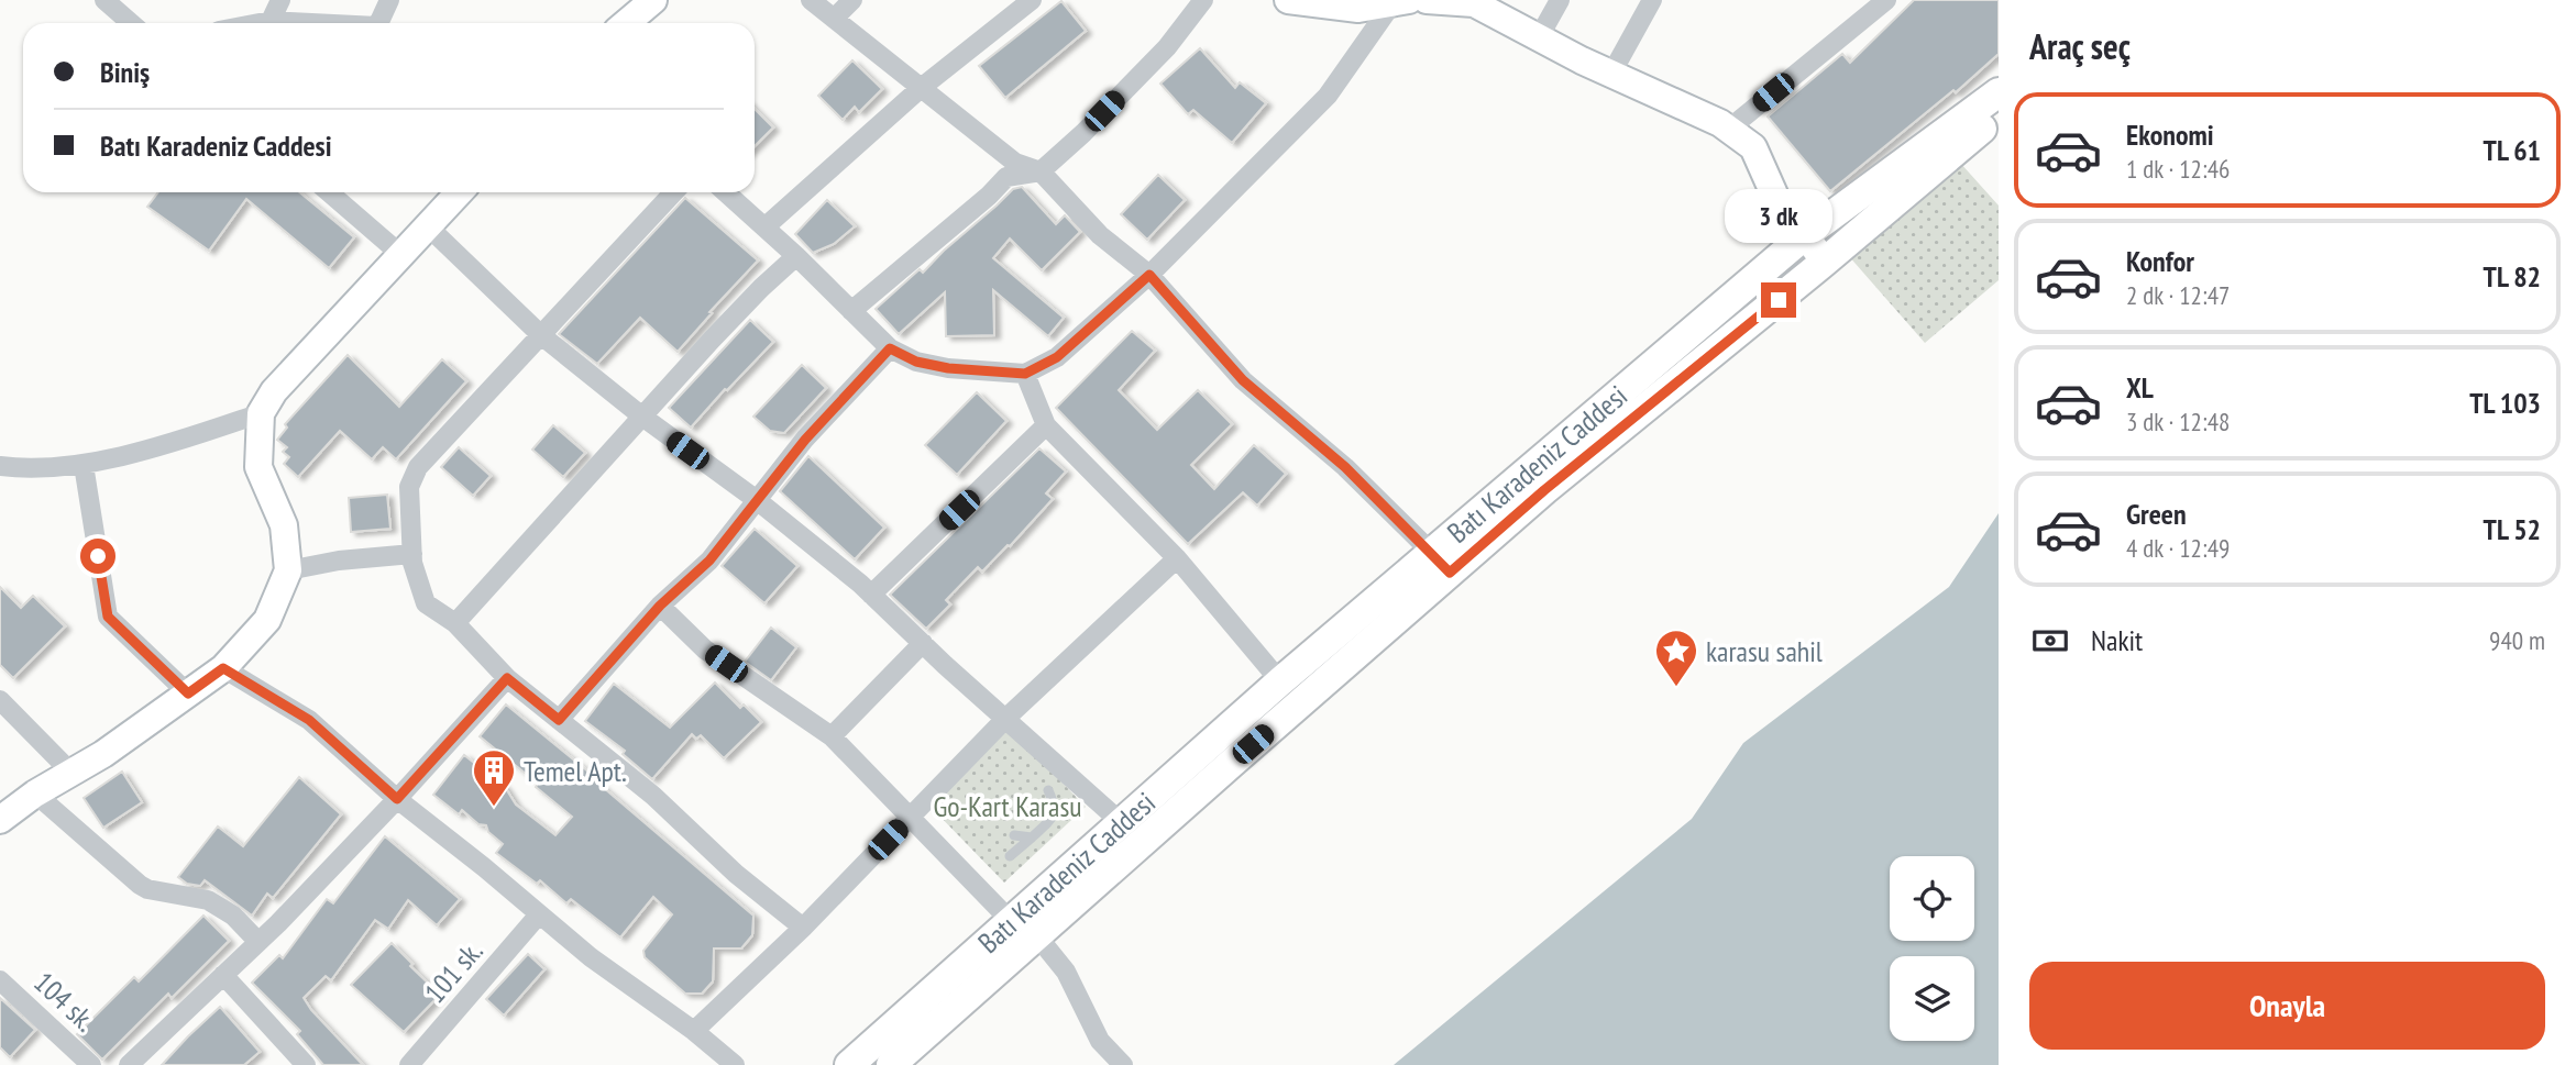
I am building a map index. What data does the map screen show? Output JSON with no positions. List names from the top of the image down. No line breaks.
{"streets":{"main road":["Batı Karadeniz Caddesi"],"street":["101 sk.","104 sk."]},"parks":["Go-Kart Karasu"],"places":{"place":["karasu sahil"],"building":["Temel Apt."]},"page":{"heading":"Araç seç","banner":["Biniş","Batı Karadeniz Caddesi"],"list":[{"name":"Ekonomi","note":"1 dk · 12:46","value":"TL 61"},{"name":"Konfor","note":"2 dk · 12:47","value":"TL 82"},{"name":"XL","note":"3 dk · 12:48","value":"TL 103"},{"name":"Green","note":"4 dk · 12:49","value":"TL 52"}],"bubble":"3 dk","pay":["Nakit","940 m"],"buttons":"Onayla"}}
